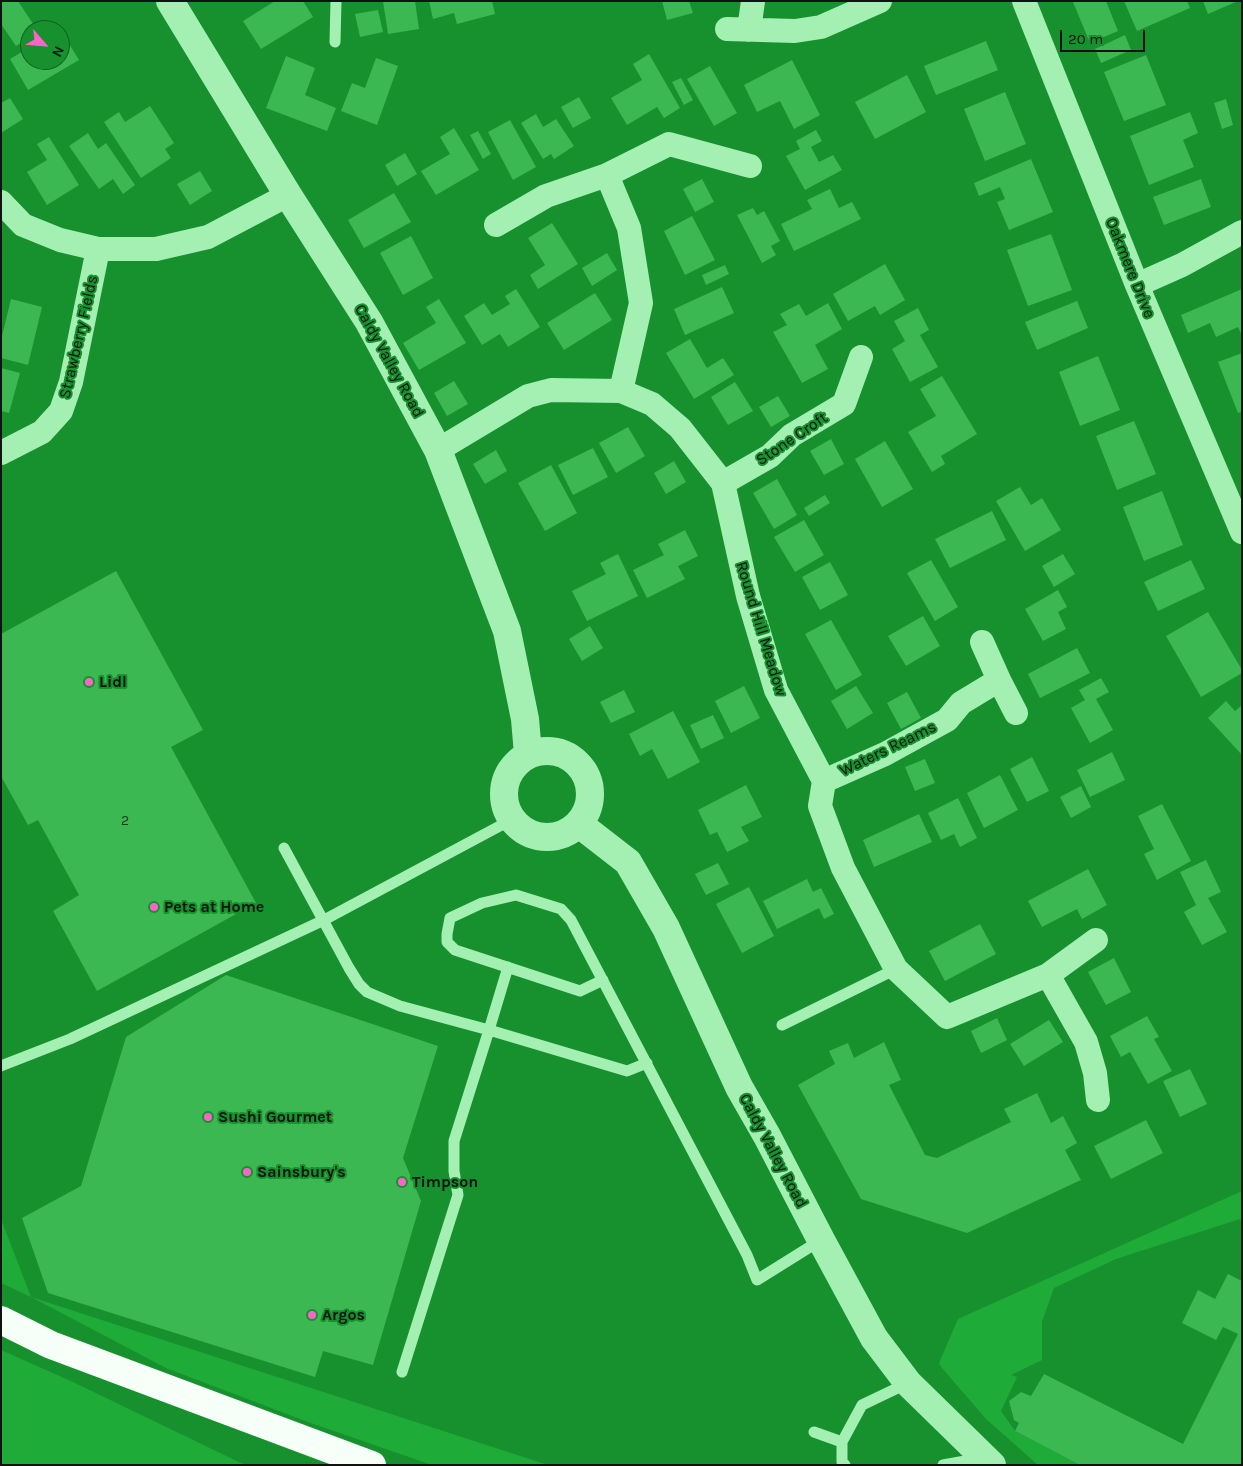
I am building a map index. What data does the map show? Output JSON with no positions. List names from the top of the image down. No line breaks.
{"streets":{"street":["Oakmere Drive","Strawberry Fields","Caldy Valley Road","Stone Croft","Round Hill Meadow","Waters Reams"]},"crossings":[["Caldy Valley Road","Round Hill Meadow"],["Stone Croft","Round Hill Meadow"],["Round Hill Meadow","Waters Reams"]],"places":["Lidl","Pets at Home","Sushi Gourmet","Sainsbury's","Timpson","Argos"],"house_numbers":["2"],"scale_bar":"20 m","north":"bottom right"}
